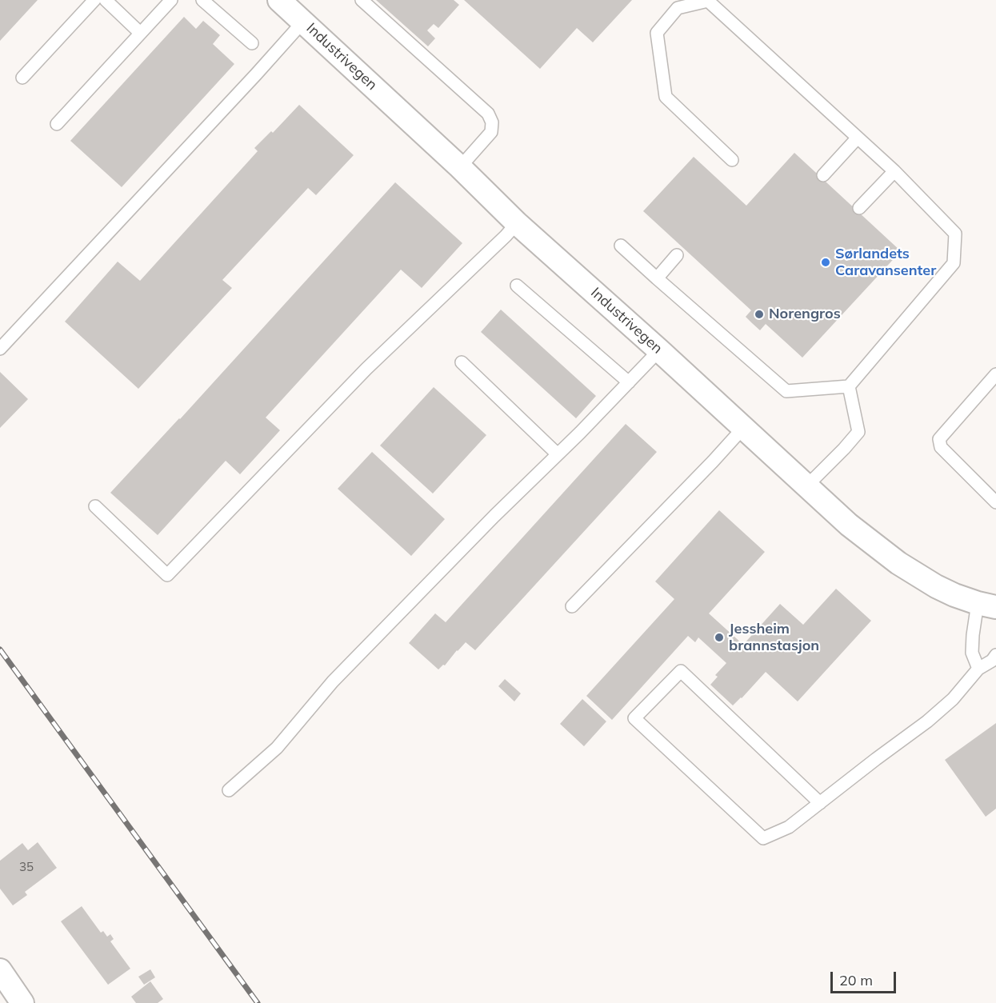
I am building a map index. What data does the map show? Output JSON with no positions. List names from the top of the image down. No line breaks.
{"streets":{"street":["Industrivegen"]},"places":["Sørlandets Caravansenter","Norengros","Jessheim brannstasjon"],"house_numbers":["35"],"scale_bar":"20 m"}
